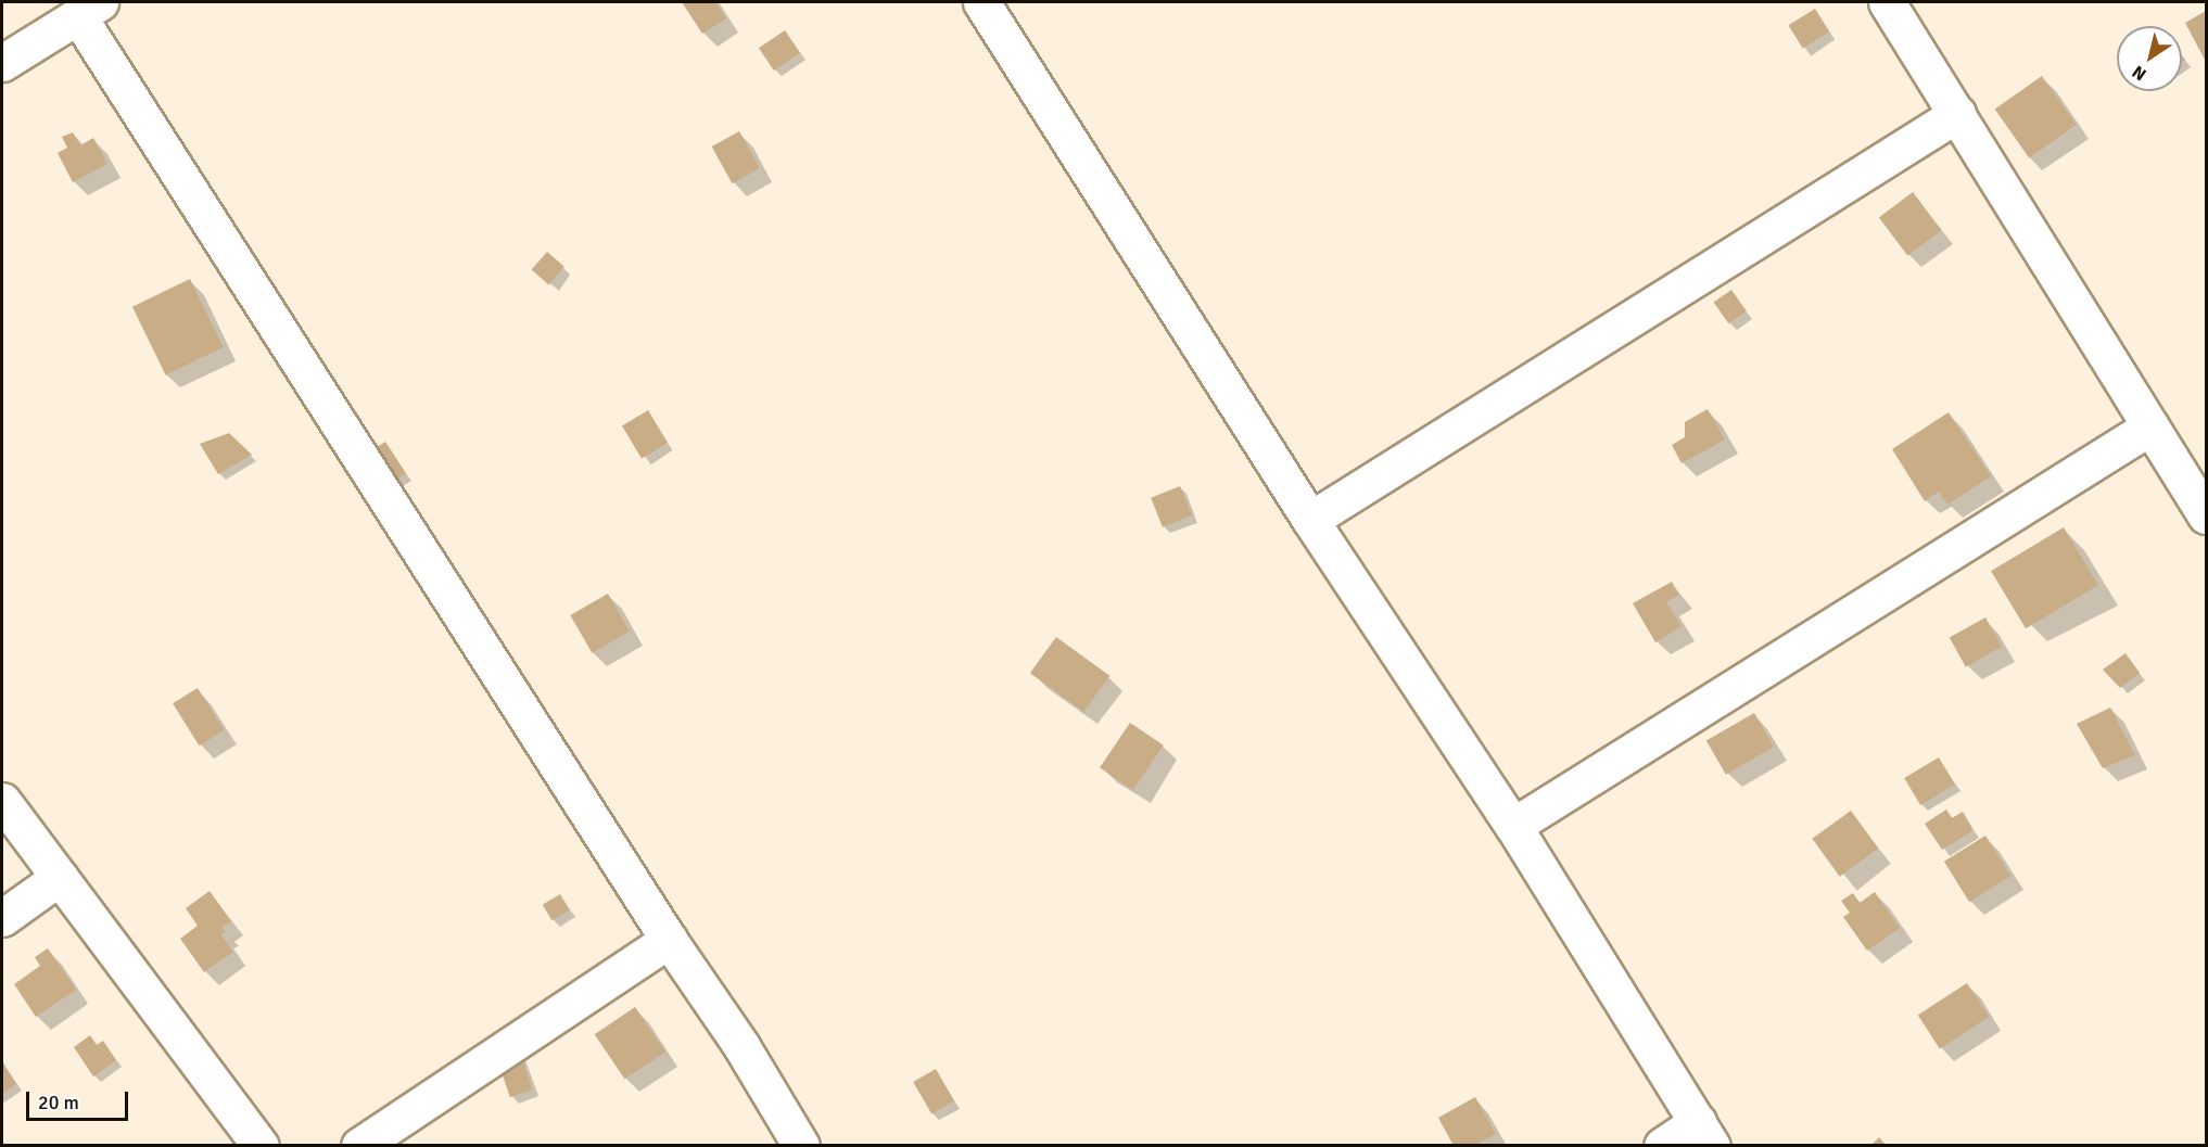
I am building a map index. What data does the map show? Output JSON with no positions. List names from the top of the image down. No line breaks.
{"scale_bar":"20 m","north":"bottom left"}
